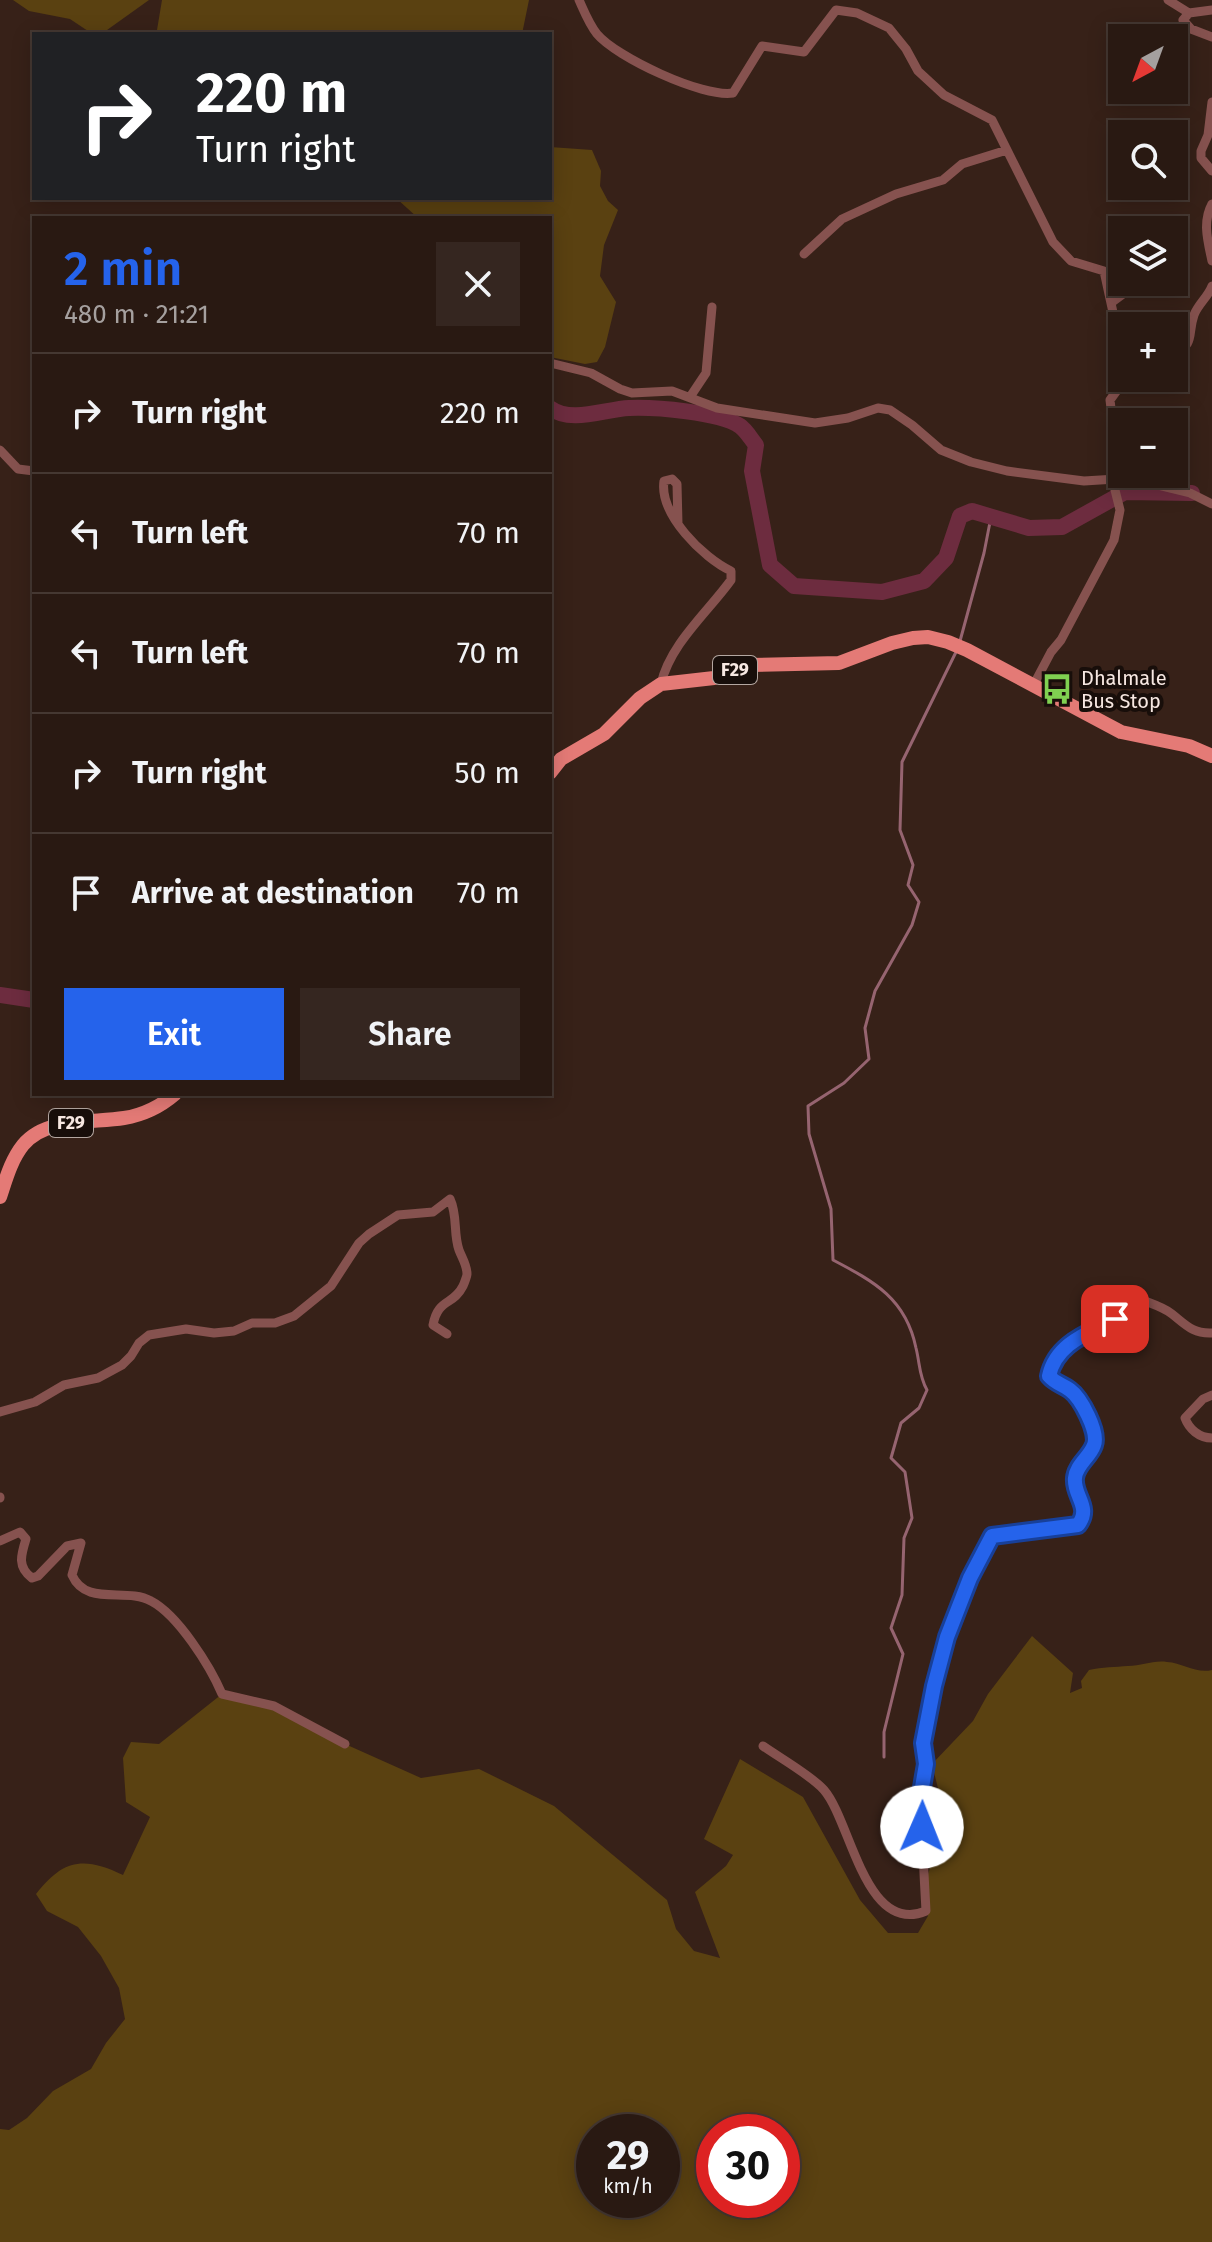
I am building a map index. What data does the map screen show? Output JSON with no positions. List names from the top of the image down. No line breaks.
{"streets":{"main road":["F29"]},"places":{"bus stop":["Dhalmale Bus Stop"]},"north":"bottom left","page":{"map_buttons":["+","−"],"turn":["220 m","Turn right"],"heading":["2 min","480 m · 21:21"],"list":[{"name":"Turn right","value":"220 m"},{"name":"Turn left","value":"70 m"},{"name":"Turn left","value":"70 m"},{"name":"Turn right","value":"50 m"},{"name":"Arrive at destination","value":"70 m"}],"buttons":["Exit","Share"],"speed":"29 km/h","limit":"30"}}
